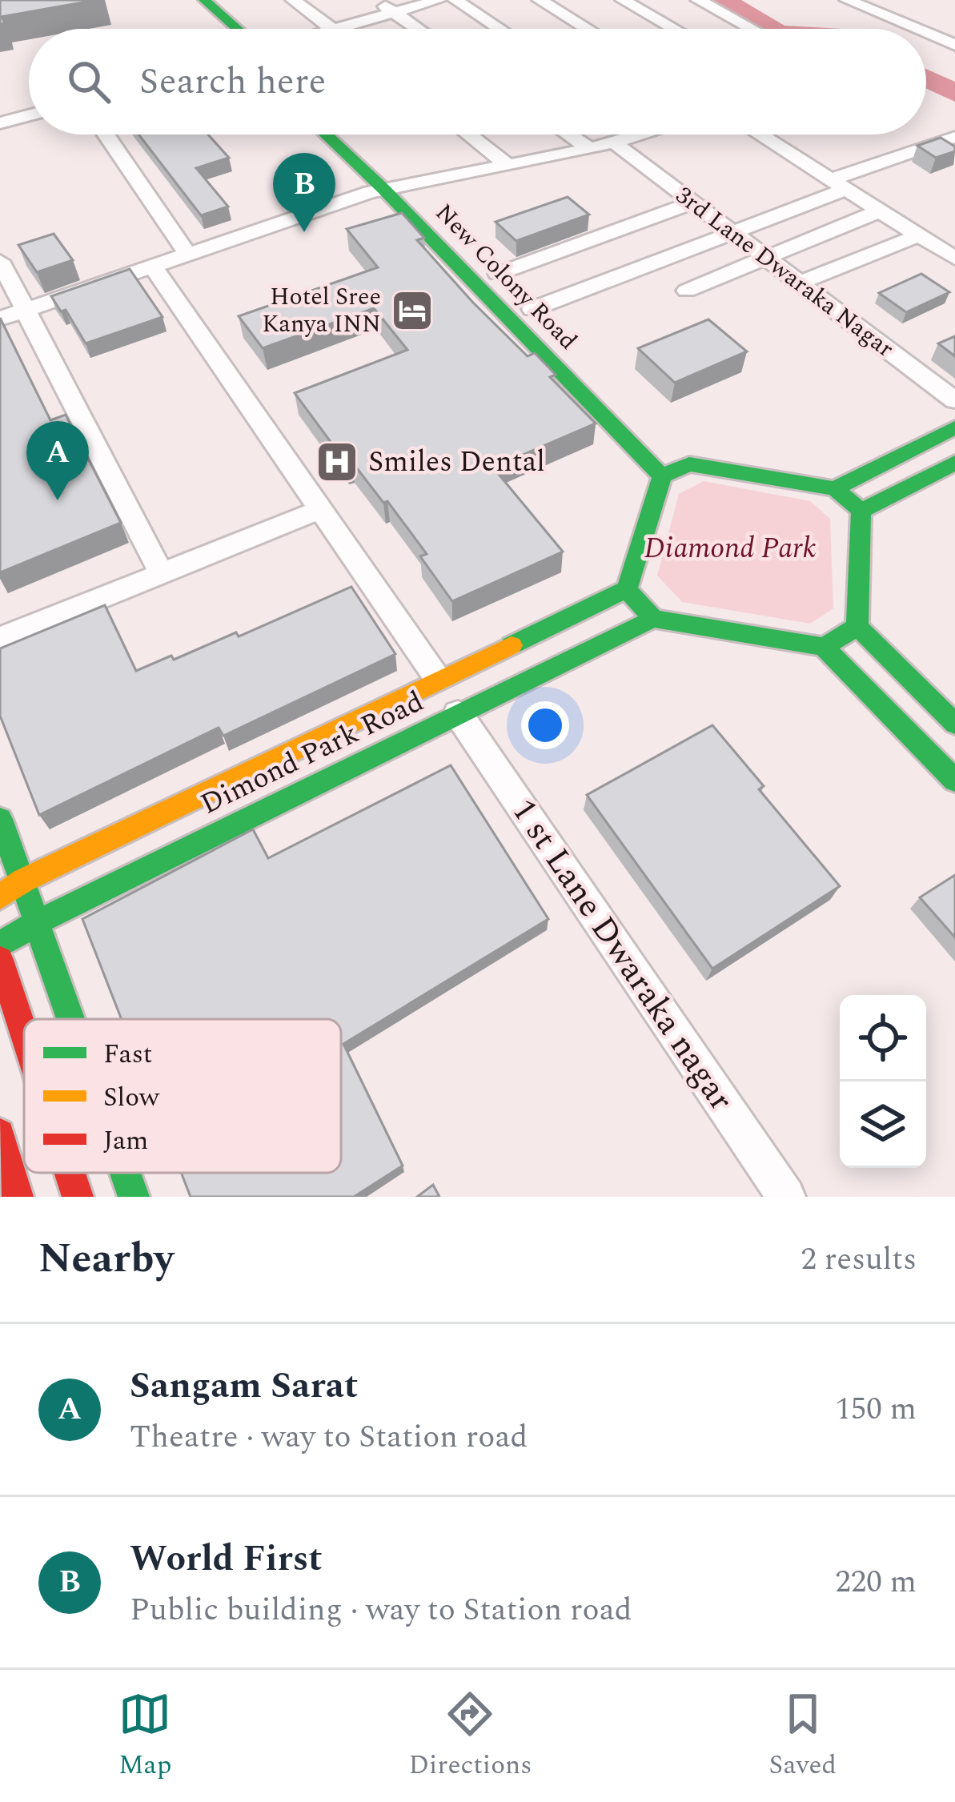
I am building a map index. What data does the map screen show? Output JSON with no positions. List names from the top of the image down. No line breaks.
{"streets":{"main road":["New Colony Road","Dimond Park Road"],"street":["3rd Lane Dwaraka Nagar","1 st Lane Dwaraka nagar"]},"crossings":[["New Colony Road","Dimond Park Road"],["Dimond Park Road","1 st Lane Dwaraka nagar"]],"parks":["Diamond Park"],"places":{"hotel":["Hotel Sree Kanya INN"],"hospital":["Smiles Dental"]},"legend":["Fast","Slow","Jam"],"page":{"search":"Search here","pins":["B","A"],"heading":["Nearby","2 results"],"list":[{"mark":"A","name":"Sangam Sarat","note":"Theatre · way to Station road","value":"150 m"},{"mark":"B","name":"World First","note":"Public building · way to Station road","value":"220 m"}],"nav":["Map","Directions","Saved"]}}
